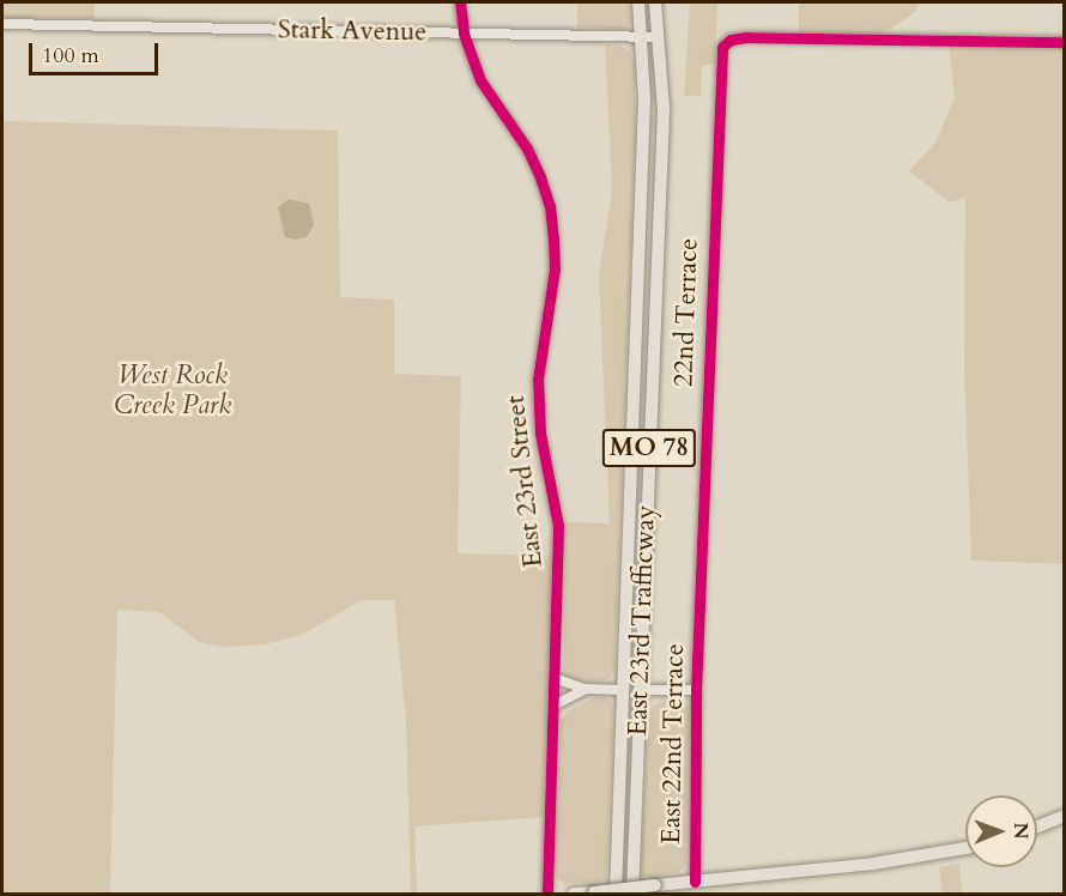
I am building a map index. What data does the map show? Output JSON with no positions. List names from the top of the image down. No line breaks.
{"streets":{"main road":["MO 78","East 23rd Trafficway"],"street":["Stark Avenue","22nd Terrace","East 23rd Street","East 22nd Terrace"]},"crossings":[["Stark Avenue","East 23rd Street"],["Stark Avenue","East 23rd Trafficway"],["22nd Terrace","East 22nd Terrace"]],"parks":["West Rock Creek Park"],"scale_bar":"100 m","north":"right"}
